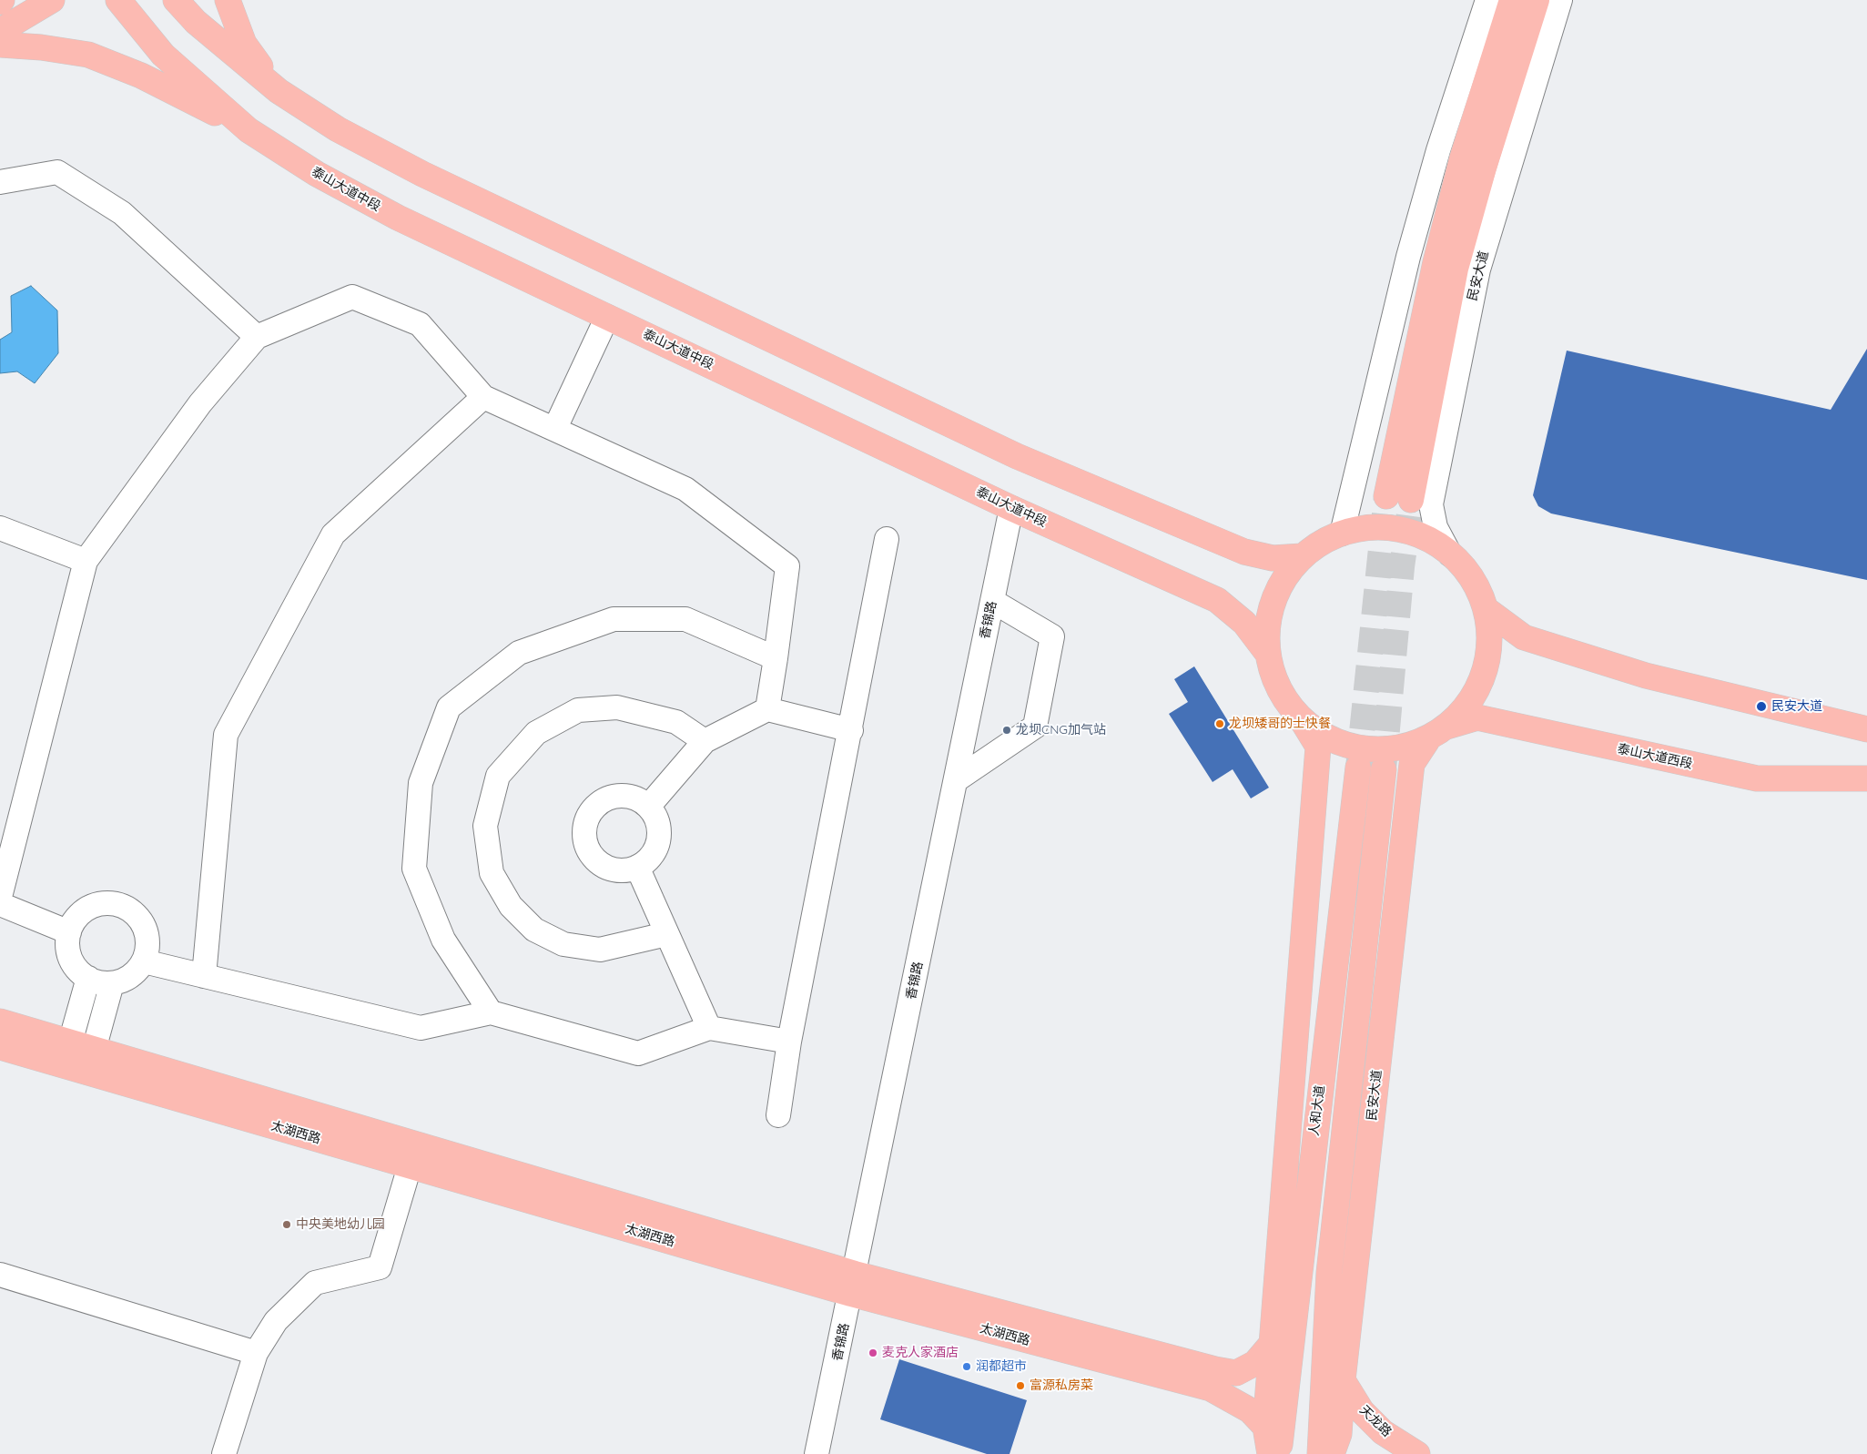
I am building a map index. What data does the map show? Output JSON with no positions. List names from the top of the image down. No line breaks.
{"streets":{"main road":["泰山大道中段","民安大道","泰山大道西段","人和大道","太湖西路","天龙路"],"street":["香锦路"]},"crossings":[["泰山大道中段","香锦路"],["民安大道","泰山大道西段"],["民安大道","天龙路"],["香锦路","太湖西路"]],"places":["民安大道","龙坝矮哥的士快餐","龙坝CNG加气站","中央美地幼儿园","麦克人家酒店","润都超市","富源私房菜"]}
